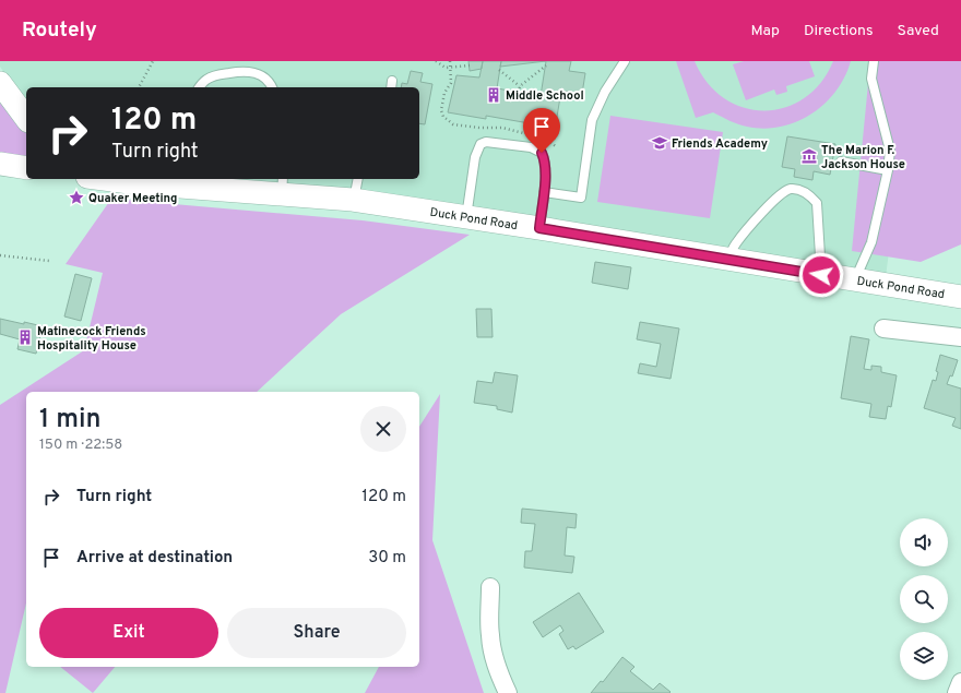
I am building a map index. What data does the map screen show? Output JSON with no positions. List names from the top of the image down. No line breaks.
{"streets":{"street":["Duck Pond Road"]},"places":{"building":["Middle School","Matinecock Friends Hospitality House"],"school or university":["Friends Academy"],"museum":["The Marion F. Jackson House"],"place":["Quaker Meeting"]},"page":{"header":"Routely","nav":["Map","Directions","Saved"],"turn":["120 m","Turn right"],"heading":["1 min","150 m · 22:58"],"list":[{"name":"Turn right","value":"120 m"},{"name":"Arrive at destination","value":"30 m"}],"buttons":["Exit","Share"]}}
